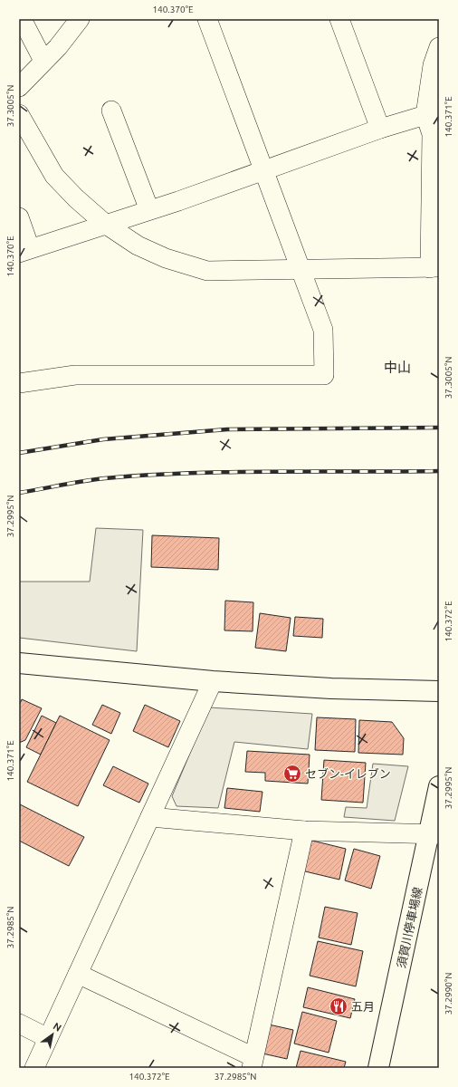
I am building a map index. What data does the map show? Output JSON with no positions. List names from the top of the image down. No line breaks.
{"streets":{"street":["須賀川停車場線"]},"districts":["中山"],"places":{"supermarket":["セブン-イレブン"],"restaurant":["五月"]},"north":"top right","coordinates":["140.370°E","37.3005°N","140.371°E","37.2995°N","140.372°E","37.2985°N","37.2990°N"]}
